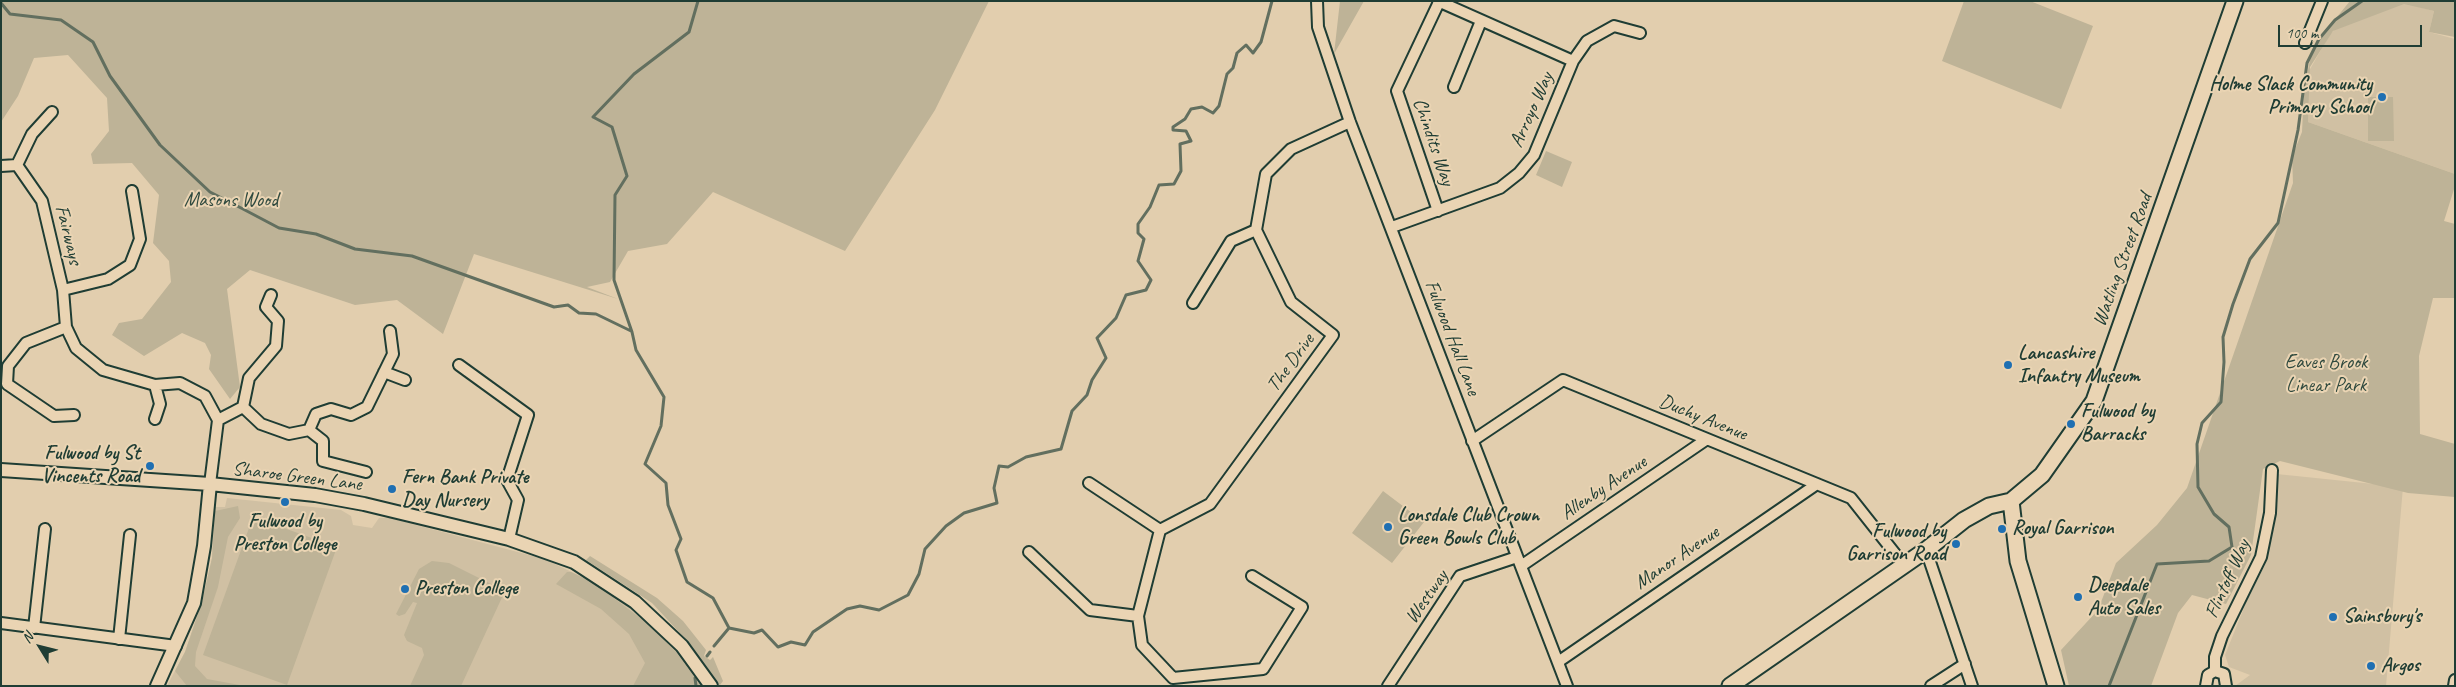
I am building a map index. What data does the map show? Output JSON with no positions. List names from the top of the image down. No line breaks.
{"streets":{"main road":["Watling Street Road"],"street":["Arroyo Way","Chindits Way","Fairways","Fulwood Hall Lane","The Drive","Duchy Avenue","Sharoe Green Lane","Allenby Avenue","Manor Avenue","Flintoff Way","Westway"]},"crossings":[["Arroyo Way","Chindits Way"],["Arroyo Way","Fulwood Hall Lane"],["Watling Street Road","Duchy Avenue"],["Fulwood Hall Lane","Duchy Avenue"],["Fulwood Hall Lane","Allenby Avenue"],["Fulwood Hall Lane","Manor Avenue"],["Fulwood Hall Lane","Westway"],["Duchy Avenue","Allenby Avenue"],["Duchy Avenue","Manor Avenue"],["Allenby Avenue","Westway"]],"parks":["Masons Wood","Eaves Brook Linear Park"],"places":["Holme Slack Community Primary School","Lancashire Infantry Museum","Fulwood by Barracks","Fulwood by St Vincents Road","Fern Bank Private Day Nursery","Fulwood by Preston College","Lonsdale Club Crown Green Bowls Club","Royal Garrison","Fulwood by Garrison Road","Preston College","Deepdale Auto Sales","Sainsbury's","Argos"],"scale_bar":"100 m","north":"top left"}
